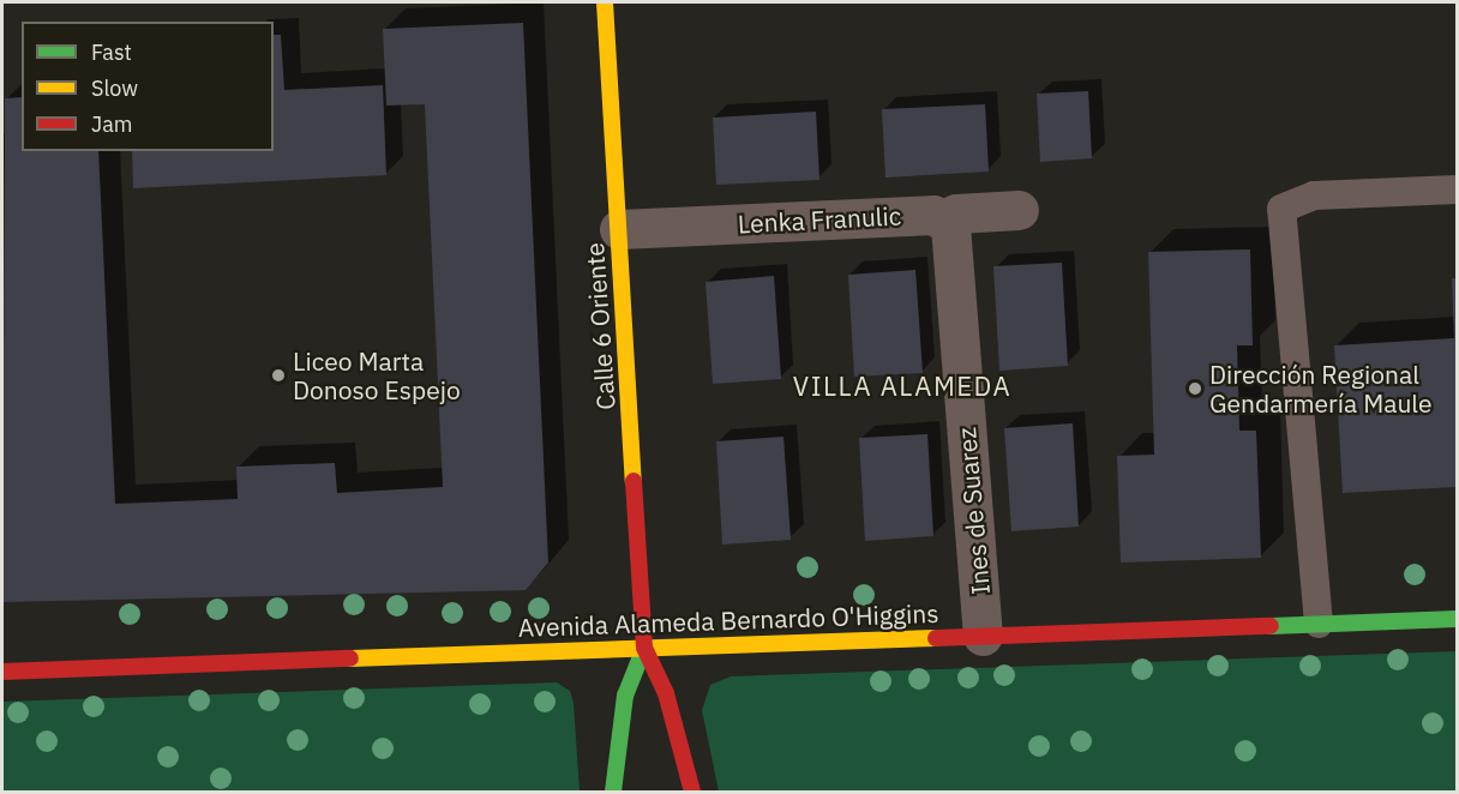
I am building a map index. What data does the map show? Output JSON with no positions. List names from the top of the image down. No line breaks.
{"streets":{"main road":["Calle 6 Oriente","Avenida Alameda Bernardo O'Higgins"],"street":["Lenka Franulic","Ines de Suarez"]},"crossings":[["Lenka Franulic","Calle 6 Oriente"],["Lenka Franulic","Ines de Suarez"],["Calle 6 Oriente","Avenida Alameda Bernardo O'Higgins"],["Ines de Suarez","Avenida Alameda Bernardo O'Higgins"]],"districts":["VILLA ALAMEDA"],"places":["Liceo Marta Donoso Espejo","Dirección Regional Gendarmería Maule"],"legend":["Fast","Slow","Jam"]}
